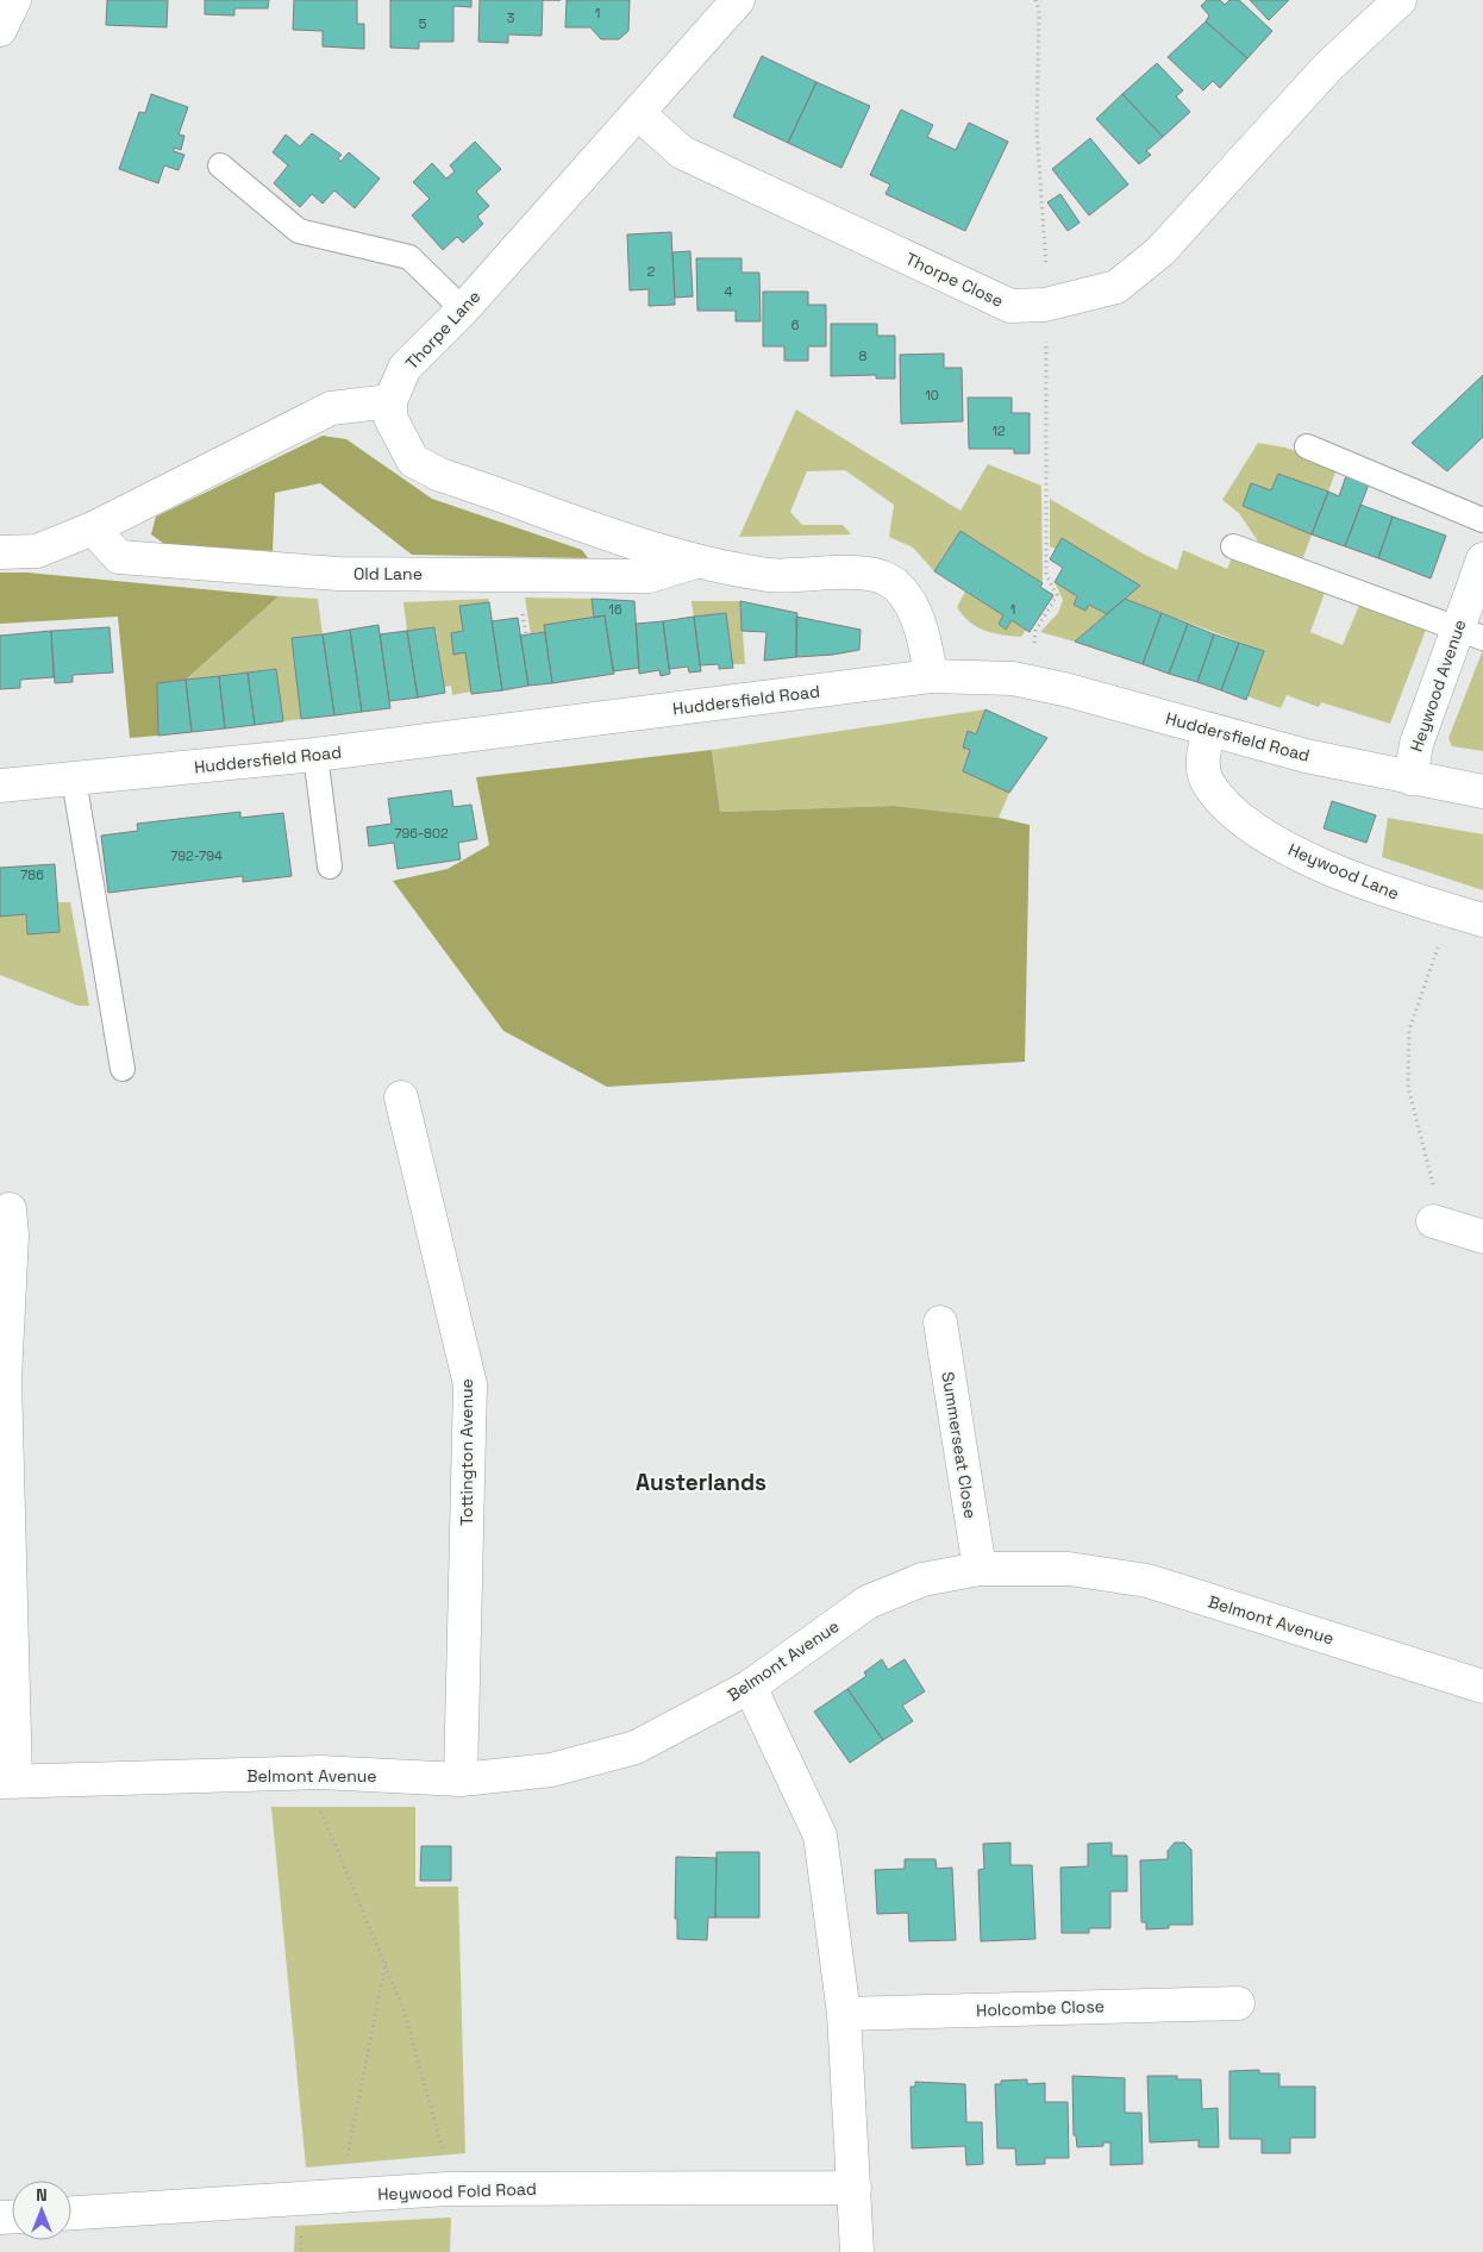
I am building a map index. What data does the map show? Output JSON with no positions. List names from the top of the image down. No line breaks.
{"streets":{"street":["Thorpe Close","Thorpe Lane","Old Lane","Heywood Avenue","Huddersfield Road","Heywood Lane","Summerseat Close","Tottington Avenue","Belmont Avenue","Holcombe Close","Heywood Fold Road"]},"crossings":[["Thorpe Close","Thorpe Lane"],["Thorpe Lane","Old Lane"],["Old Lane","Huddersfield Road"],["Heywood Avenue","Huddersfield Road"],["Huddersfield Road","Heywood Lane"],["Summerseat Close","Belmont Avenue"],["Tottington Avenue","Belmont Avenue"]],"districts":["Austerlands"],"house_numbers":["1","3","5","2","4","6","8","10","12","16","1","796-802","792-794","786"],"north":"top"}
